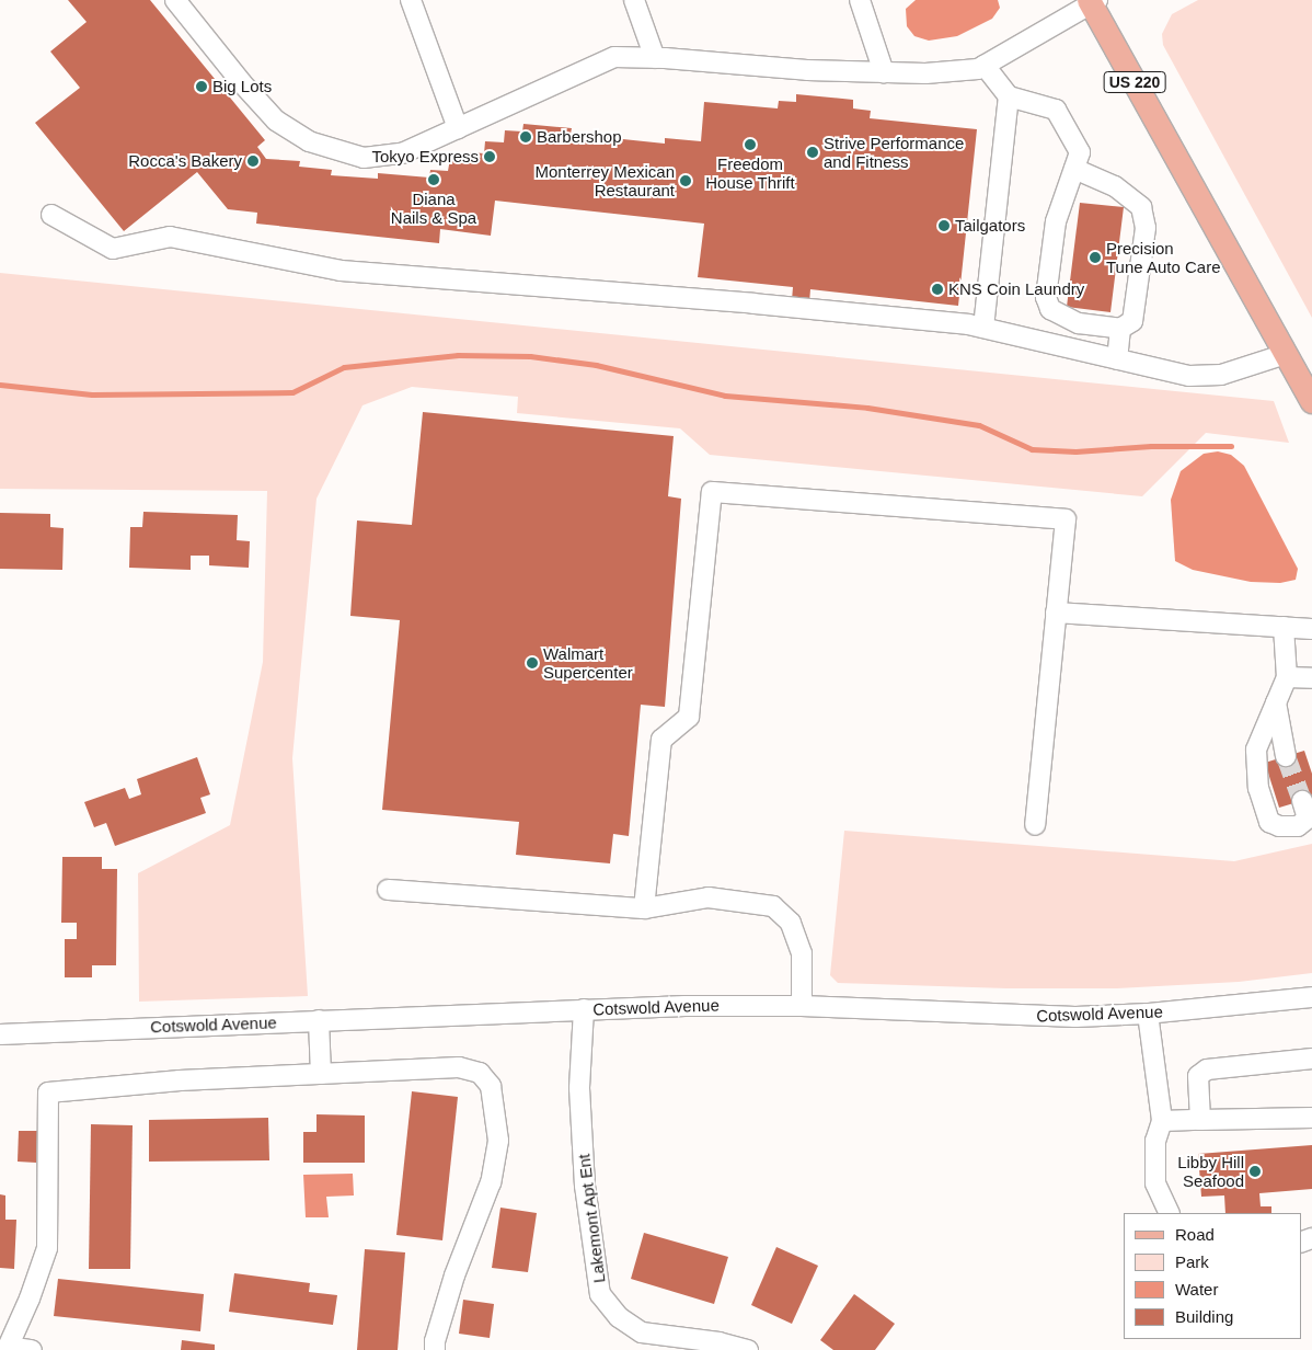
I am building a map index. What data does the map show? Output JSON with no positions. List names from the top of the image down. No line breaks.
{"streets":{"main road":["US 220"],"street":["Cotswold Avenue","Lakemont Apt Ent"]},"crossings":[["Cotswold Avenue","Lakemont Apt Ent"]],"places":["Big Lots","Barbershop","Freedom House Thrift","Strive Performance and Fitness","Tokyo Express","Rocca's Bakery","Diana Nails & Spa","Monterrey Mexican Restaurant","Tailgators","Precision Tune Auto Care","KNS Coin Laundry","Walmart Supercenter","Libby Hill Seafood"],"legend":["Road","Park","Water","Building"]}
